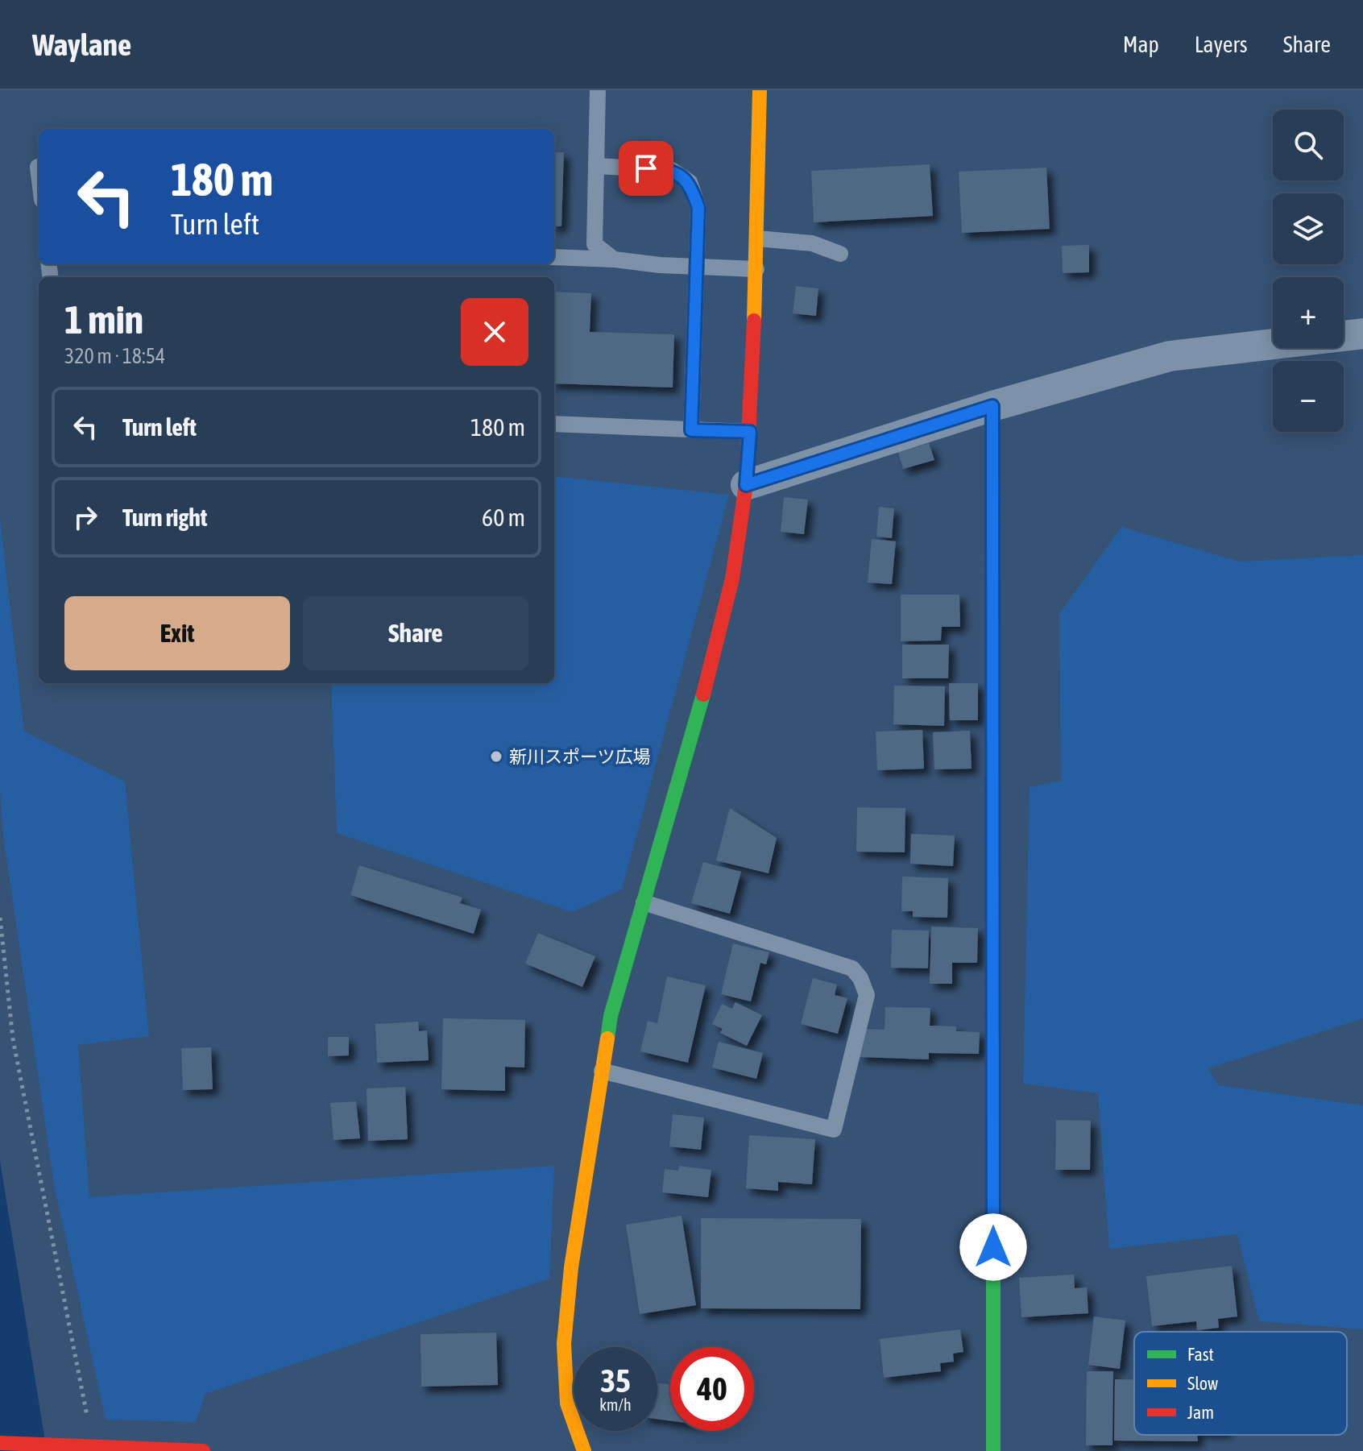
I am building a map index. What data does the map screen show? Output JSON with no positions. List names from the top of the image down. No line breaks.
{"places":["新川スポーツ広場"],"legend":["Fast","Slow","Jam"],"page":{"header":"Waylane","nav":["Map","Layers","Share"],"map_buttons":["+","−"],"turn":["180 m","Turn left"],"heading":["1 min","320 m · 18:54"],"list":[{"name":"Turn left","value":"180 m"},{"name":"Turn right","value":"60 m"}],"buttons":["Exit","Share"],"speed":"35 km/h","limit":"40"}}
